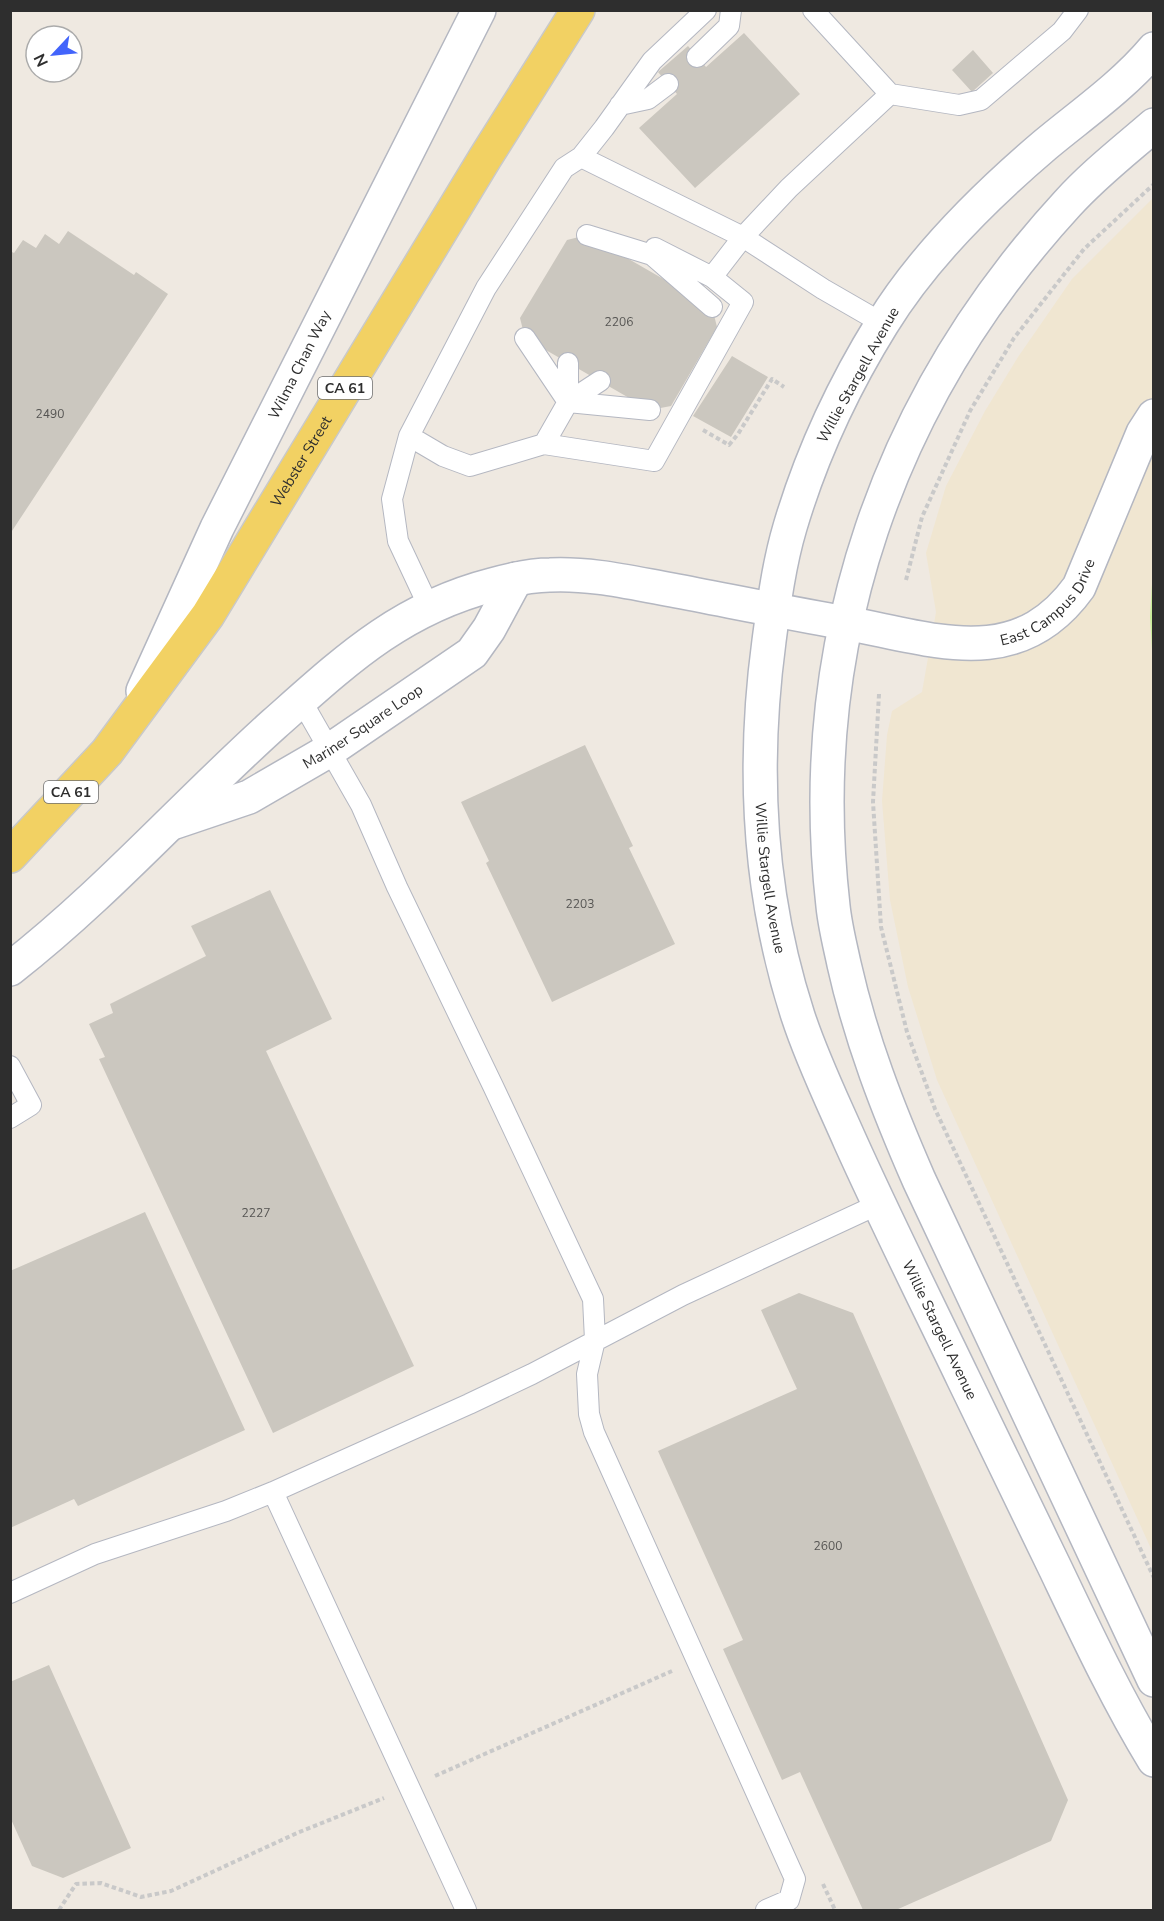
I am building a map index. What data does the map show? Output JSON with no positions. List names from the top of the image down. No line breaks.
{"streets":{"main road":["CA 61","Webster Street"],"street":["Wilma Chan Way","Willie Stargell Avenue","East Campus Drive","Mariner Square Loop"]},"crossings":[["Wilma Chan Way","Webster Street"],["Willie Stargell Avenue","Mariner Square Loop"],["East Campus Drive","Mariner Square Loop"]],"house_numbers":["2206","2490","2203","2227","2600"],"north":"bottom left"}
